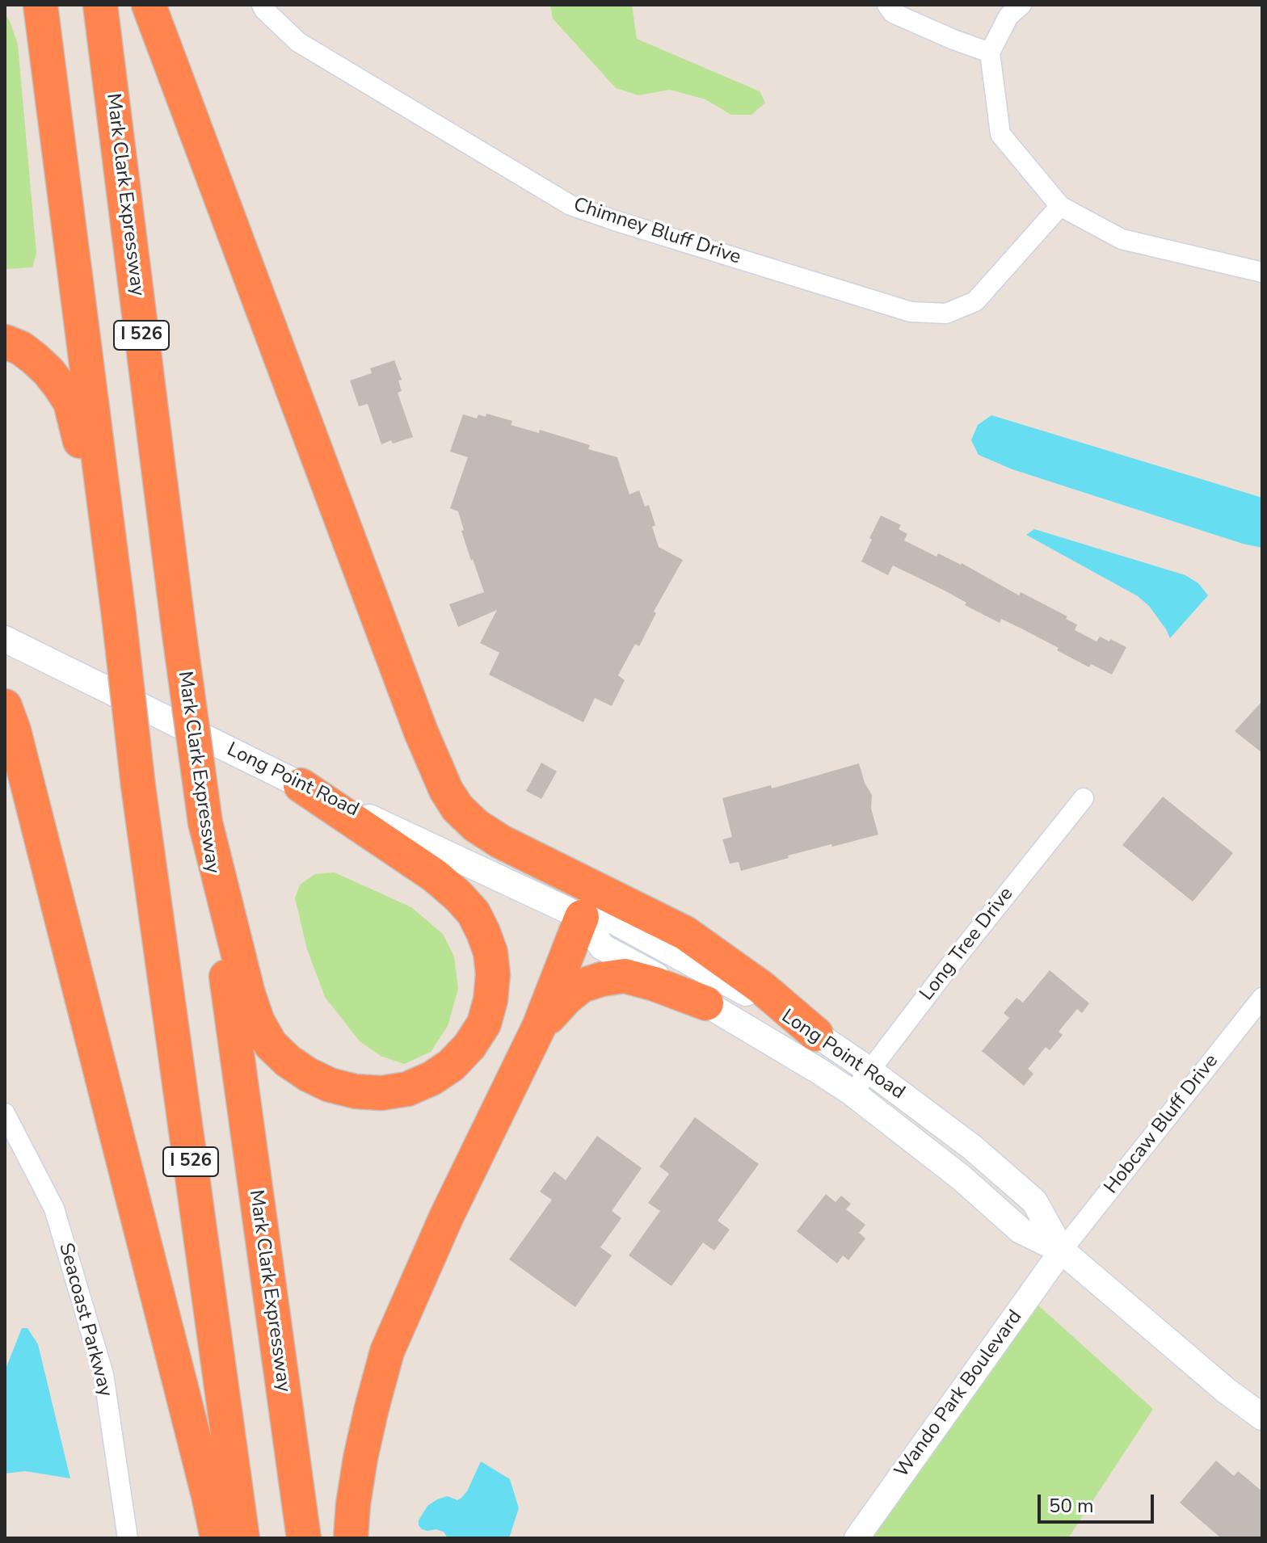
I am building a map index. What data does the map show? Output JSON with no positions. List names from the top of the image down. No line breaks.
{"streets":{"highway":["Mark Clark Expressway","I 526"],"main road":["Long Point Road"],"street":["Chimney Bluff Drive","Long Tree Drive","Hobcaw Bluff Drive","Seacoast Parkway","Wando Park Boulevard"]},"crossings":[["Long Point Road","Long Tree Drive"],["Long Point Road","Hobcaw Bluff Drive"],["Long Point Road","Wando Park Boulevard"],["Hobcaw Bluff Drive","Wando Park Boulevard"]],"scale_bar":"50 m"}
